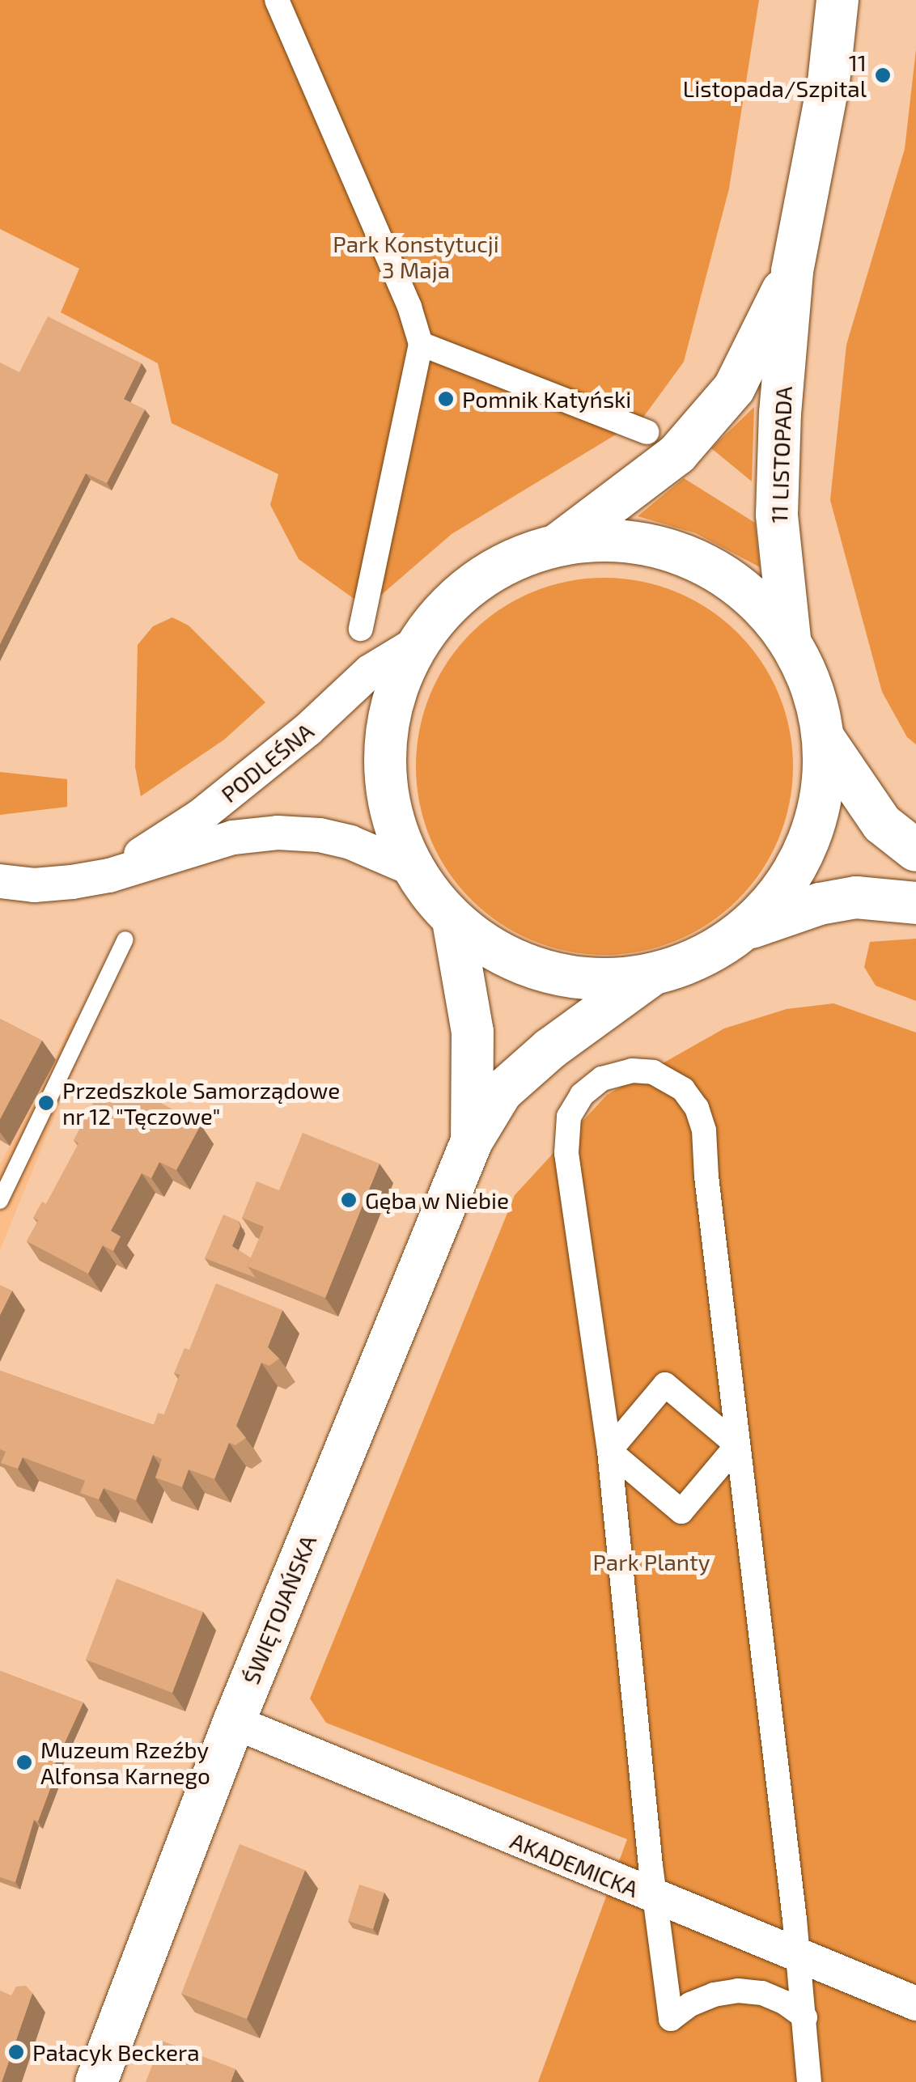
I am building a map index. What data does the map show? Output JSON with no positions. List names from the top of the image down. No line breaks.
{"streets":{"street":["11 LISTOPADA","PODLEŚNA","ŚWIĘTOJAŃSKA","AKADEMICKA"]},"crossings":[["ŚWIĘTOJAŃSKA","AKADEMICKA"]],"parks":["Park Konstytucji 3 Maja","Park Planty"],"places":["11 Listopada/Szpital","Pomnik Katyński","Przedszkole Samorządowe nr 12 \"Tęczowe\"","Gęba w Niebie","Muzeum Rzeźby Alfonsa Karnego","Pałacyk Beckera"]}
